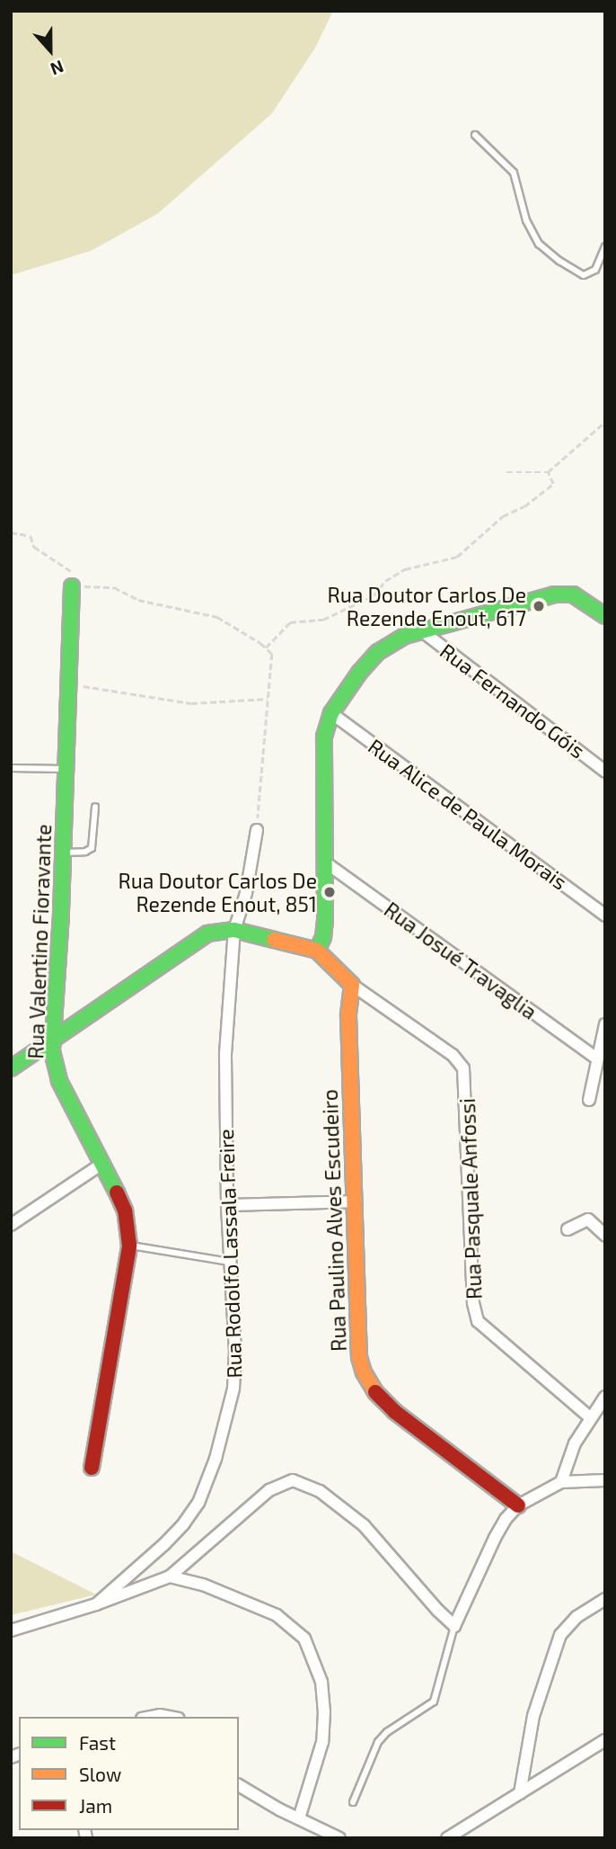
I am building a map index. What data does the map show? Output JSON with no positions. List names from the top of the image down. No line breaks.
{"streets":{"street":["Rua Fernando Góis","Rua Alice de Paula Morais","Rua Valentino Fioravante","Rua Josué Travaglia","Rua Pasquale Anfossi","Rua Paulino Alves Escudeiro","Rua Rodolfo Lassala Freire"]},"crossings":[["Rua Pasquale Anfossi","Rua Paulino Alves Escudeiro"]],"places":["Rua Doutor Carlos De Rezende Enout, 617","Rua Doutor Carlos De Rezende Enout, 851"],"legend":["Fast","Slow","Jam"],"north":"bottom"}
